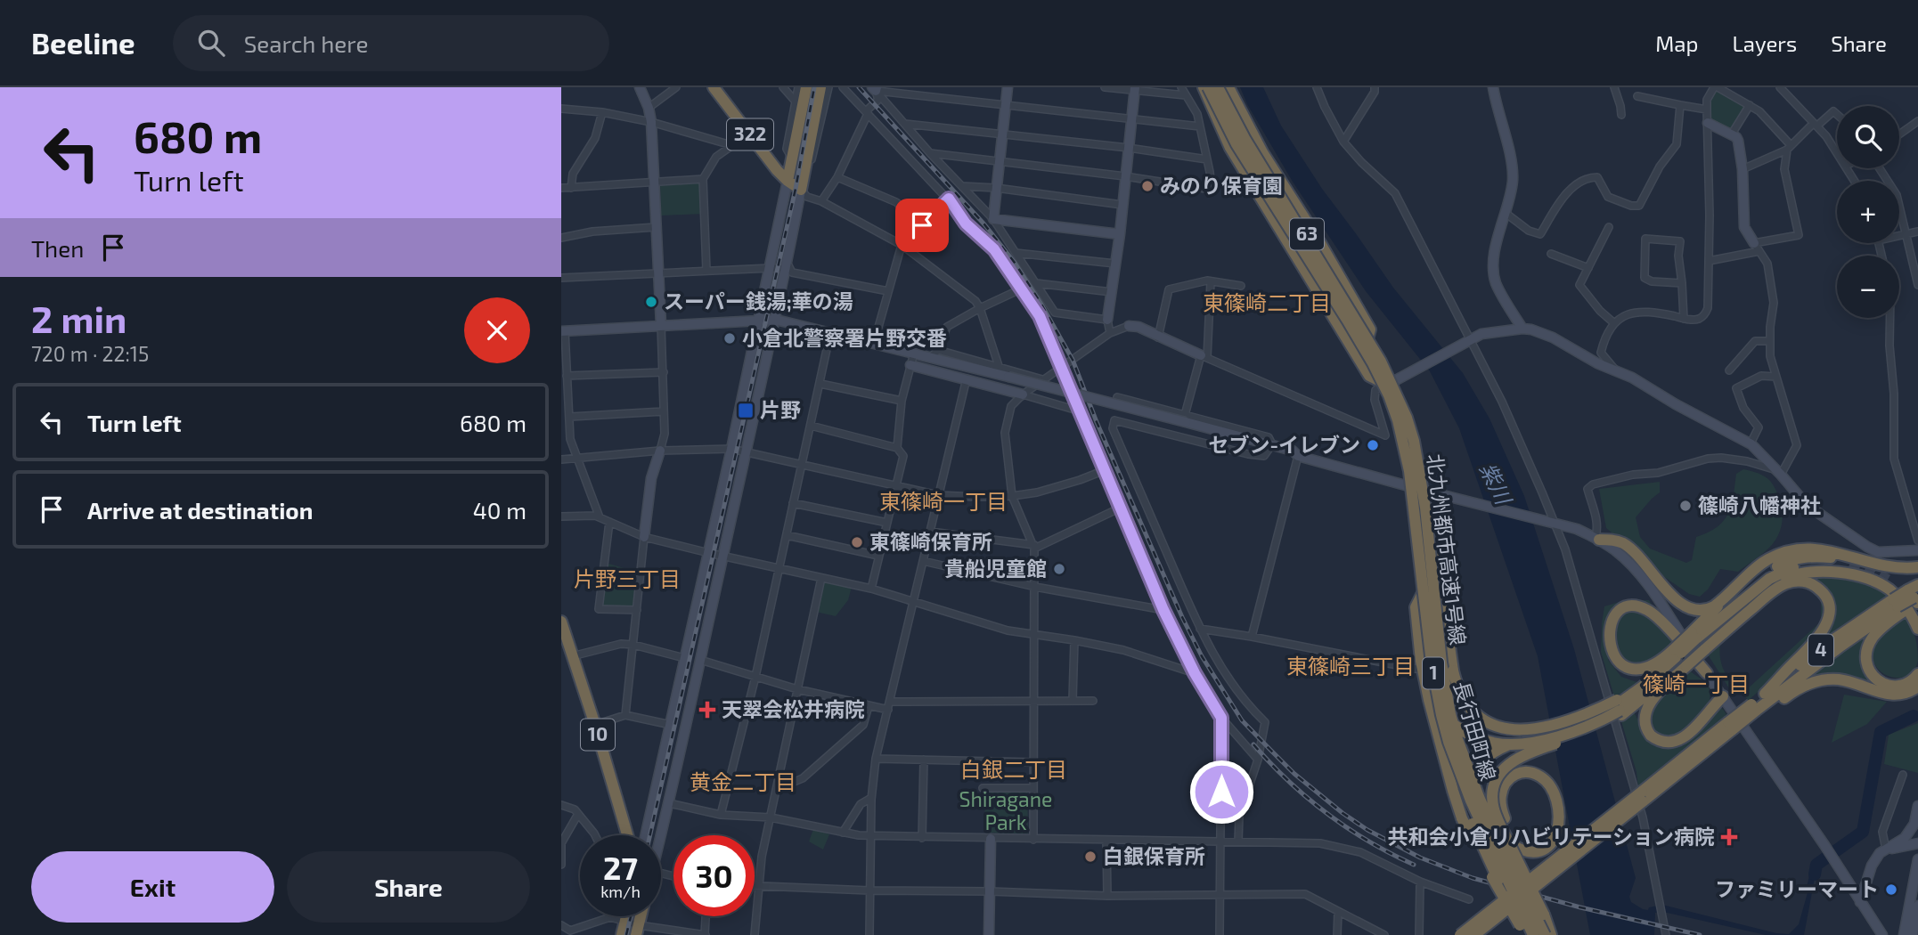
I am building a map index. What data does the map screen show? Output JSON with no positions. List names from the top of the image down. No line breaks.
{"streets":{"highway":["322","北九州都市高速1号線","4","1","10"],"main road":["63","長行田町線"]},"crossings":[["北九州都市高速1号線","長行田町線"]],"districts":["東篠崎二丁目","東篠崎一丁目","片野三丁目","東篠崎三丁目","篠崎一丁目","白銀二丁目","黄金二丁目"],"water":["紫川"],"parks":["Shiragane Park"],"places":{"other":["みのり保育園","スーパー銭湯;華の湯","小倉北警察署片野交番","セブン-イレブン","篠崎八幡神社","東篠崎保育所","貴船児童館","白銀保育所","ファミリーマート"],"transit":["片野"],"health":["天翠会松井病院","共和会小倉リハビリテーション病院"]},"page":{"header":"Beeline","search":"Search here","nav":["Map","Layers","Share"],"turn":["680 m","Turn left"],"map_buttons":["+","−"],"then":"Then","heading":["2 min","720 m · 22:15"],"list":[{"name":"Turn left","value":"680 m"},{"name":"Arrive at destination","value":"40 m"}],"speed":"27 km/h","limit":"30","buttons":["Exit","Share"]}}
